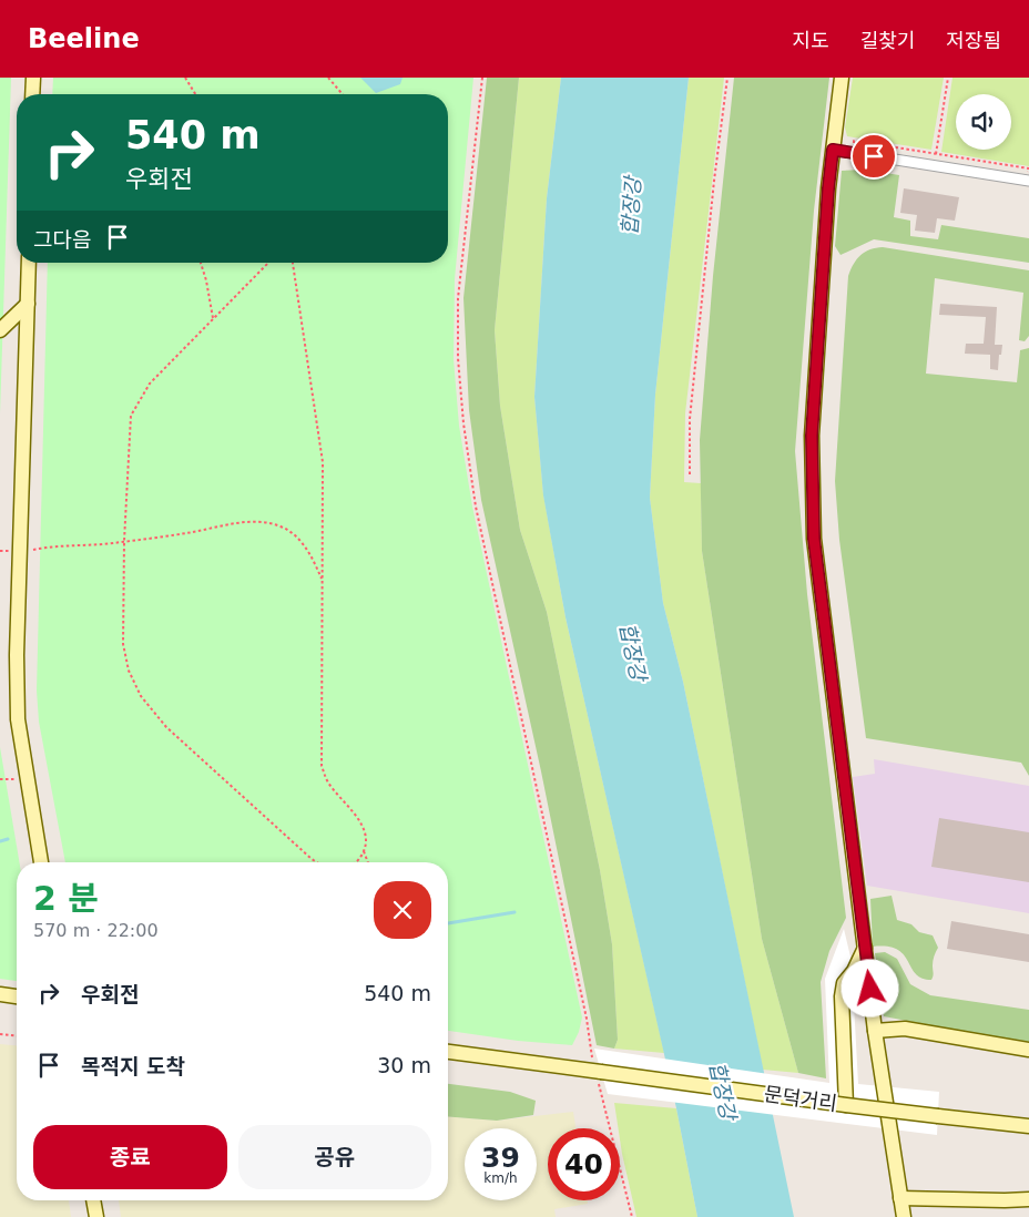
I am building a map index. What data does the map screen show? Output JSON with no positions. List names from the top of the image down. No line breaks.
{"streets":{"street":["문덕거리"]},"water":["합장강"],"page":{"header":"Beeline","nav":["지도","길찾기","저장됨"],"turn":["540 m","우회전"],"then":"그다음","heading":["2 분","570 m · 22:00"],"list":[{"name":"우회전","value":"540 m"},{"name":"목적지 도착","value":"30 m"}],"buttons":["종료","공유"],"speed":"39 km/h","limit":"40"}}
